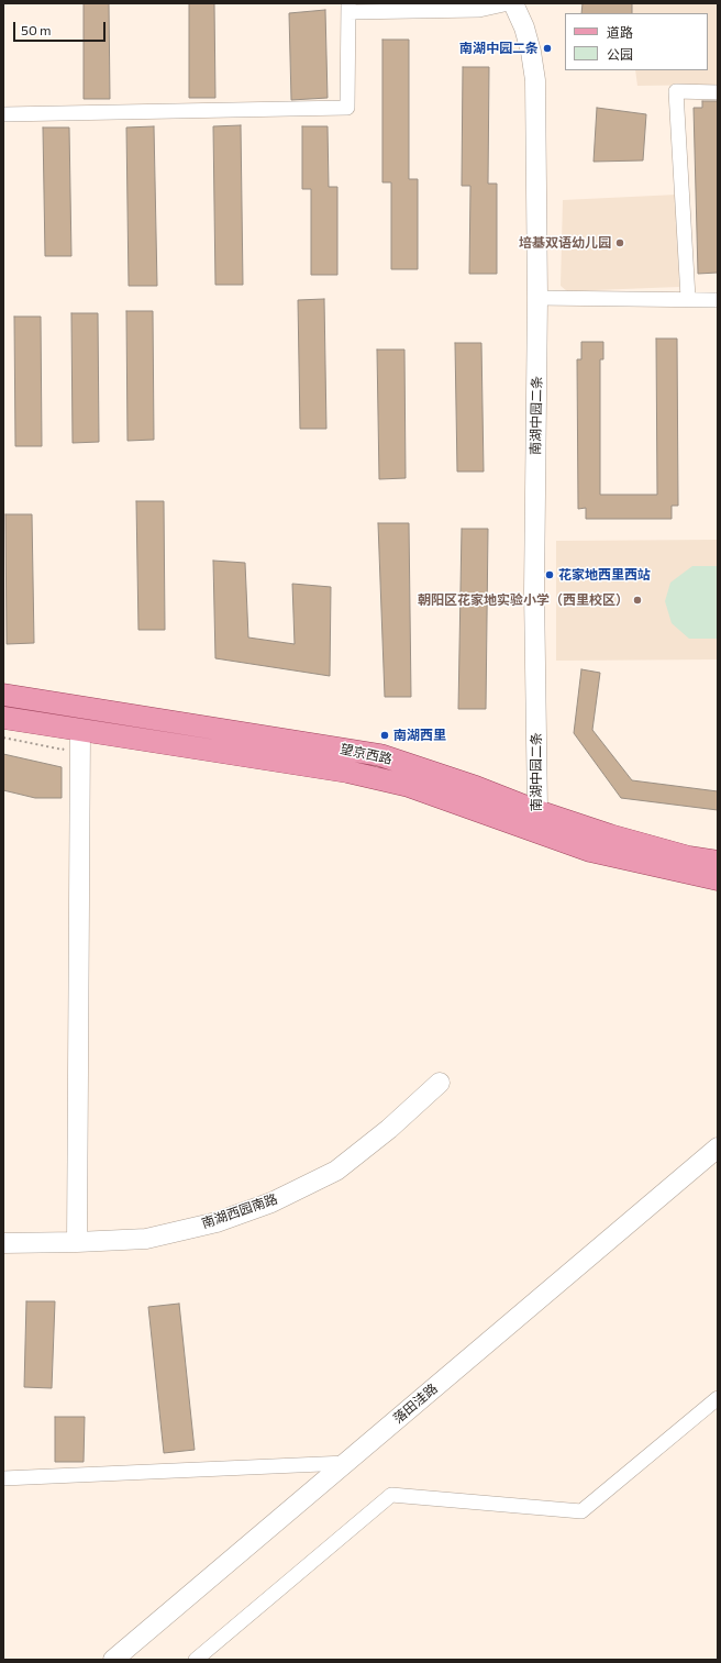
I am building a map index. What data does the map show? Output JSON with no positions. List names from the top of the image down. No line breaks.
{"streets":{"main road":["望京西路"],"street":["南湖中园二条","南湖西园南路","落田洼路"]},"crossings":[["南湖中园二条","望京西路"]],"places":["南湖中园二条","培基双语幼儿园","花家地西里西站","朝阳区花家地实验小学（西里校区）","南湖西里"],"legend":["道路","公园"],"scale_bar":"50 m"}
